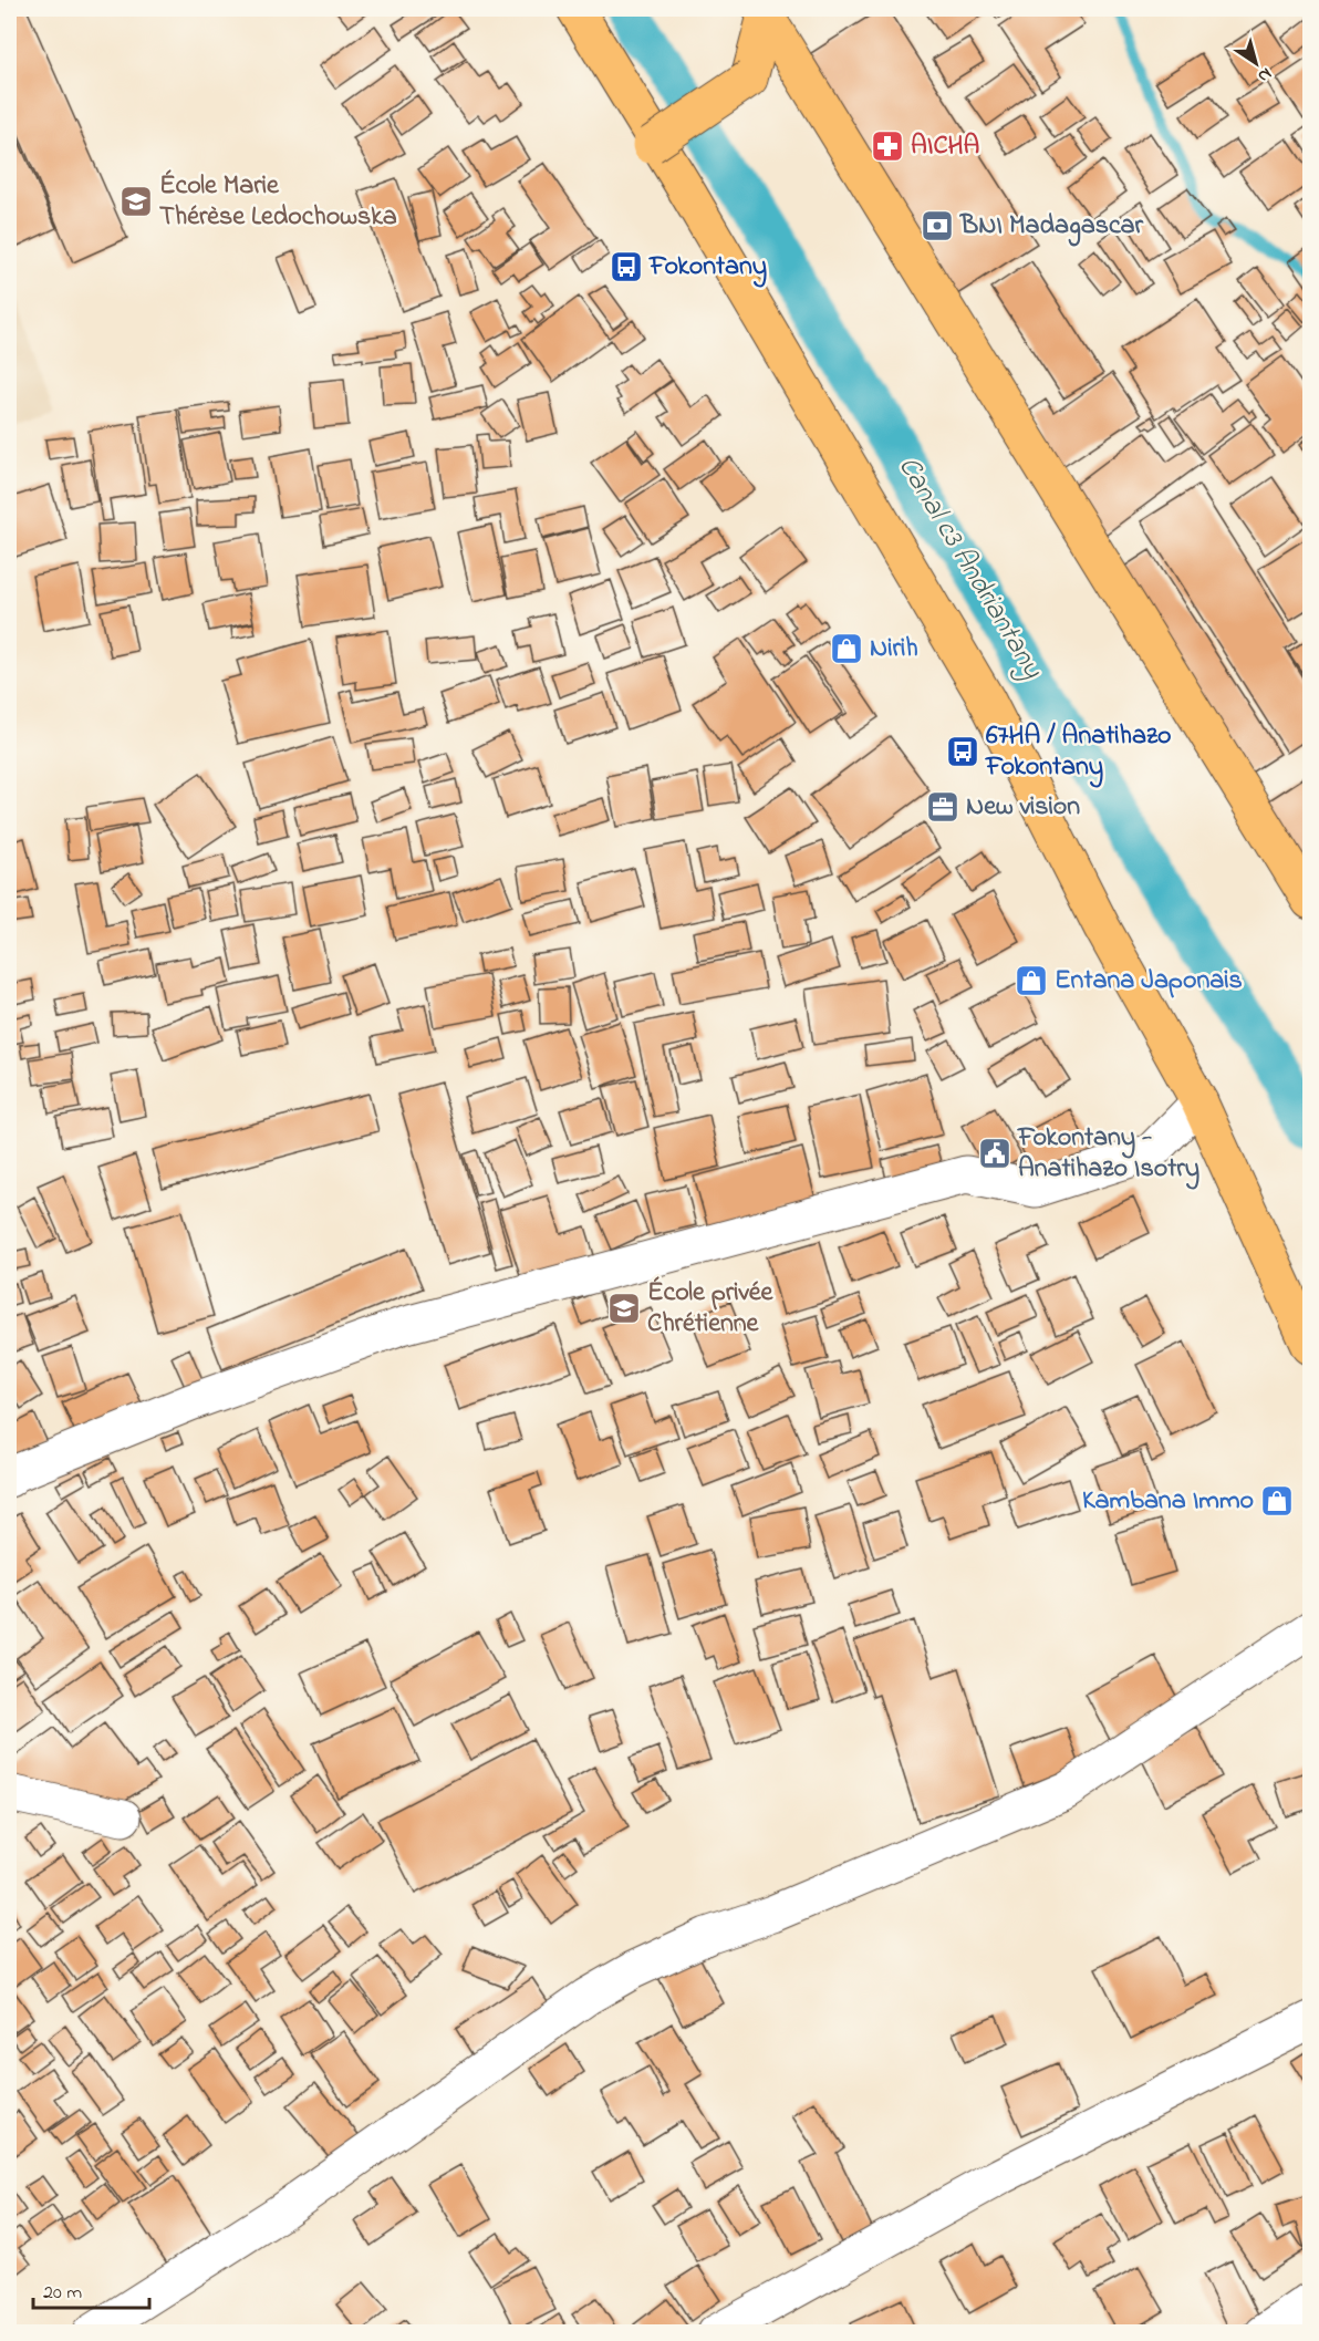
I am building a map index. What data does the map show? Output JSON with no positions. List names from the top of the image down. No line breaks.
{"water":["Canal c3 Andriantany"],"places":{"pharmacy":["AICHA"],"school or university":["École Marie Thérèse Ledochowska","École privée Chrétienne"],"bank":["BNI Madagascar"],"bus stop":["Fokontany","67HA / Anatihazo Fokontany"],"shop":["Nirih","Entana Japonais","Kambana Immo"],"office":["New vision"],"public building":["Fokontany - Anatihazo Isotry"]},"scale_bar":"20 m","north":"bottom right"}
